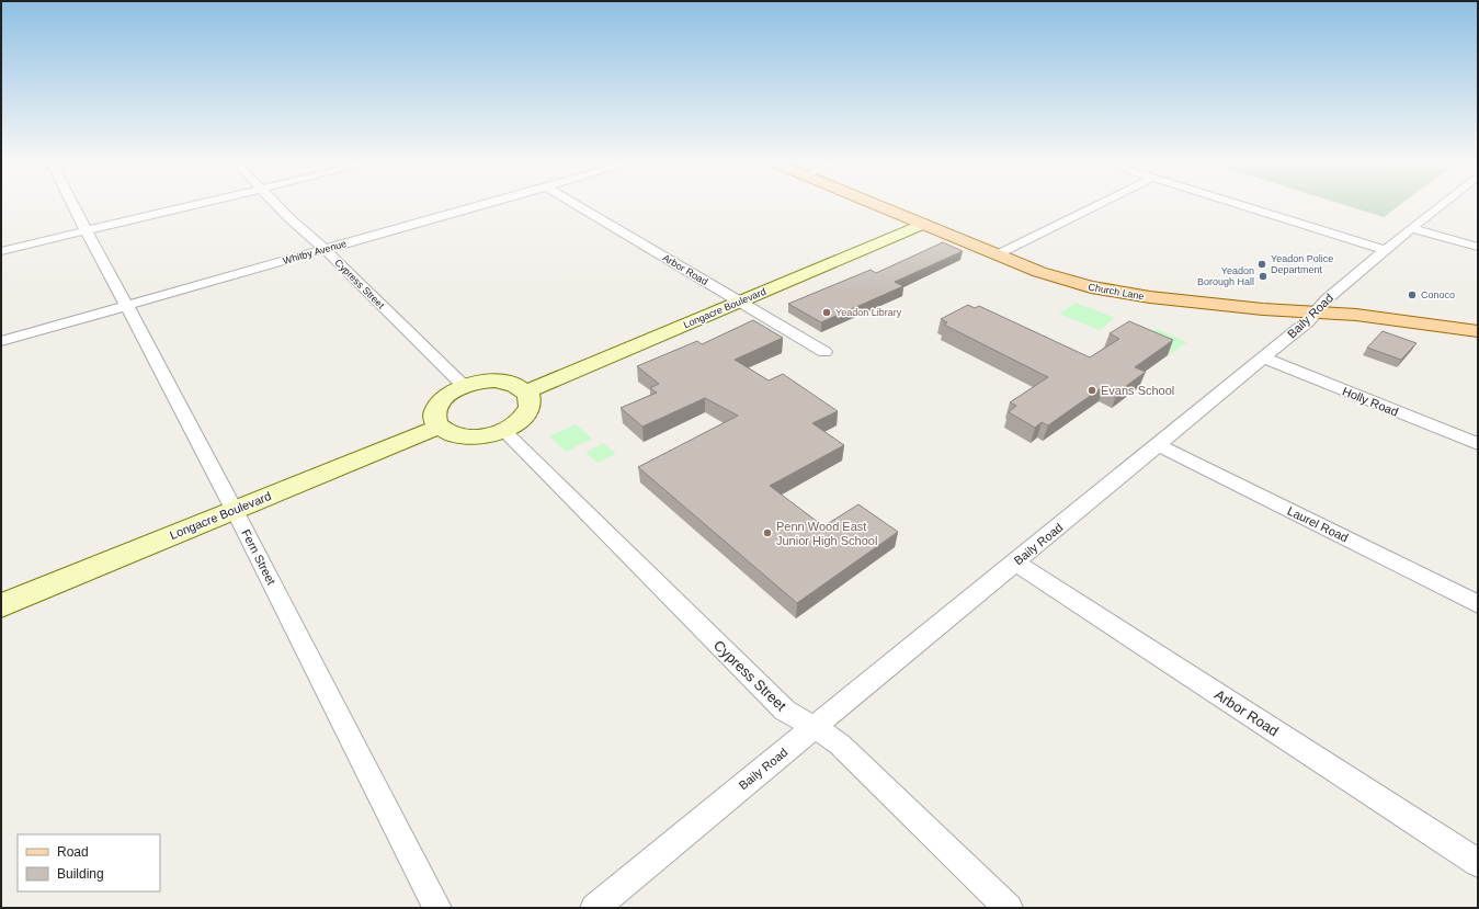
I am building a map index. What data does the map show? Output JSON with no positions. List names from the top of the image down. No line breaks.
{"streets":{"main road":["Church Lane"],"street":["Whitby Avenue","Arbor Road","Cypress Street","Longacre Boulevard","Baily Road","Holly Road","Laurel Road","Fern Street"]},"crossings":[["Whitby Avenue","Cypress Street"],["Whitby Avenue","Fern Street"],["Arbor Road","Longacre Boulevard"],["Arbor Road","Baily Road"],["Cypress Street","Longacre Boulevard"],["Cypress Street","Baily Road"],["Church Lane","Longacre Boulevard"],["Church Lane","Baily Road"],["Longacre Boulevard","Fern Street"],["Baily Road","Holly Road"],["Baily Road","Laurel Road"]],"places":["Yeadon Police Department","Yeadon Borough Hall","Conoco","Yeadon Library","Evans School","Penn Wood East Junior High School"],"legend":["Road","Building"]}
